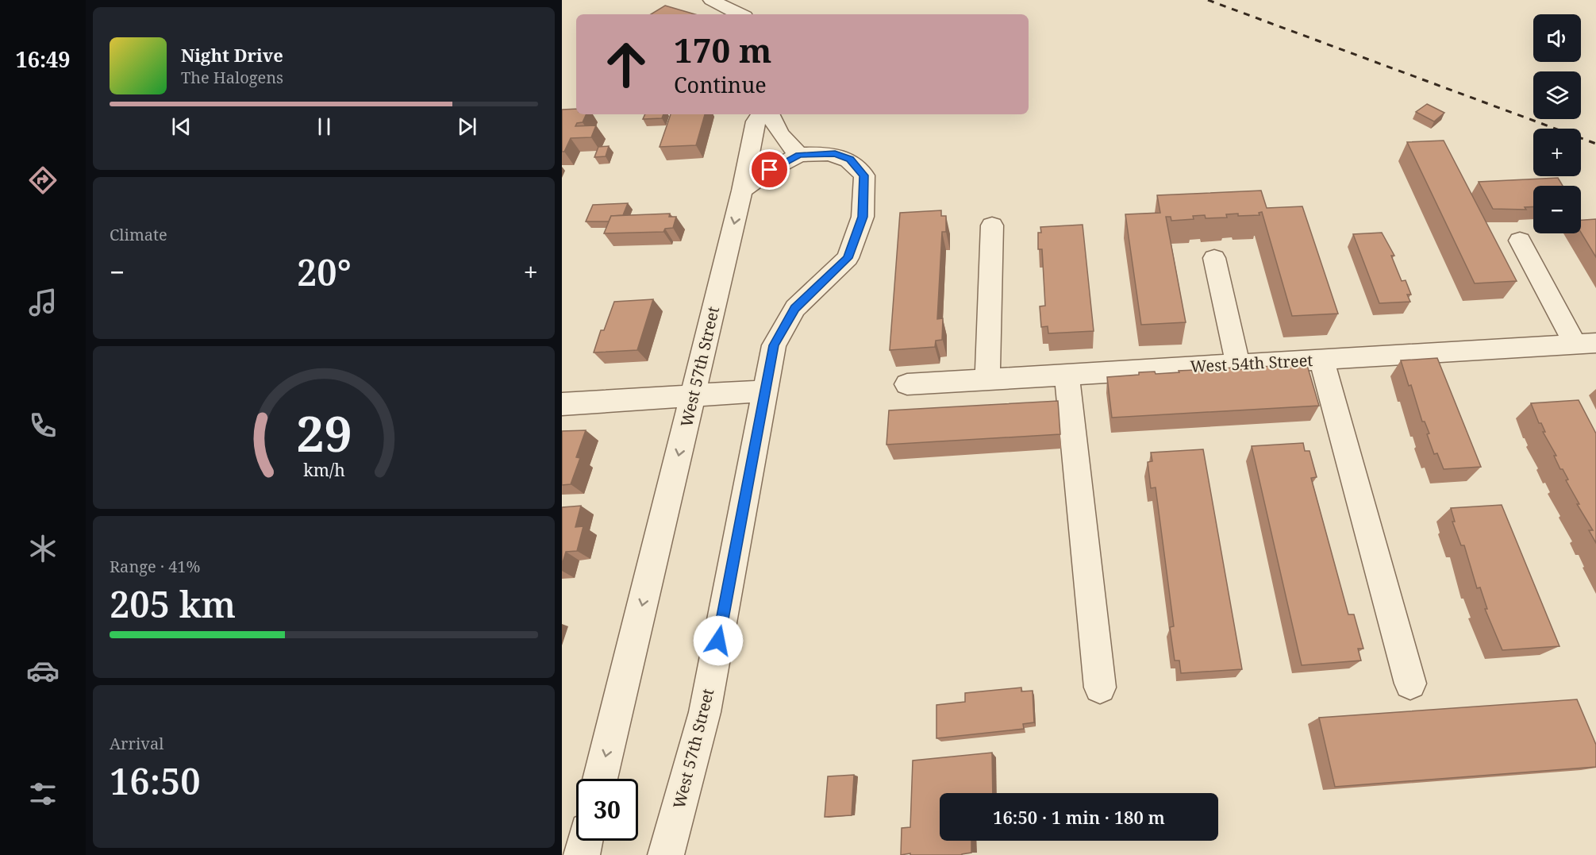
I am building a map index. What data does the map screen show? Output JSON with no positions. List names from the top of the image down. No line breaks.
{"streets":{"street":["West 54th Street","West 57th Street"]},"page":{"tabs":"16:49","map_buttons":["+","−"],"turn":["170 m","Continue"],"song":["Night Drive","The Halogens"],"tile":["Climate",["Range · 41%","205 km"],["Arrival","16:50"]],"heat":["−","20°","+"],"limit":"30","trip":"16:50 · 1 min · 180 m","gauge":["29","km/h"]}}
